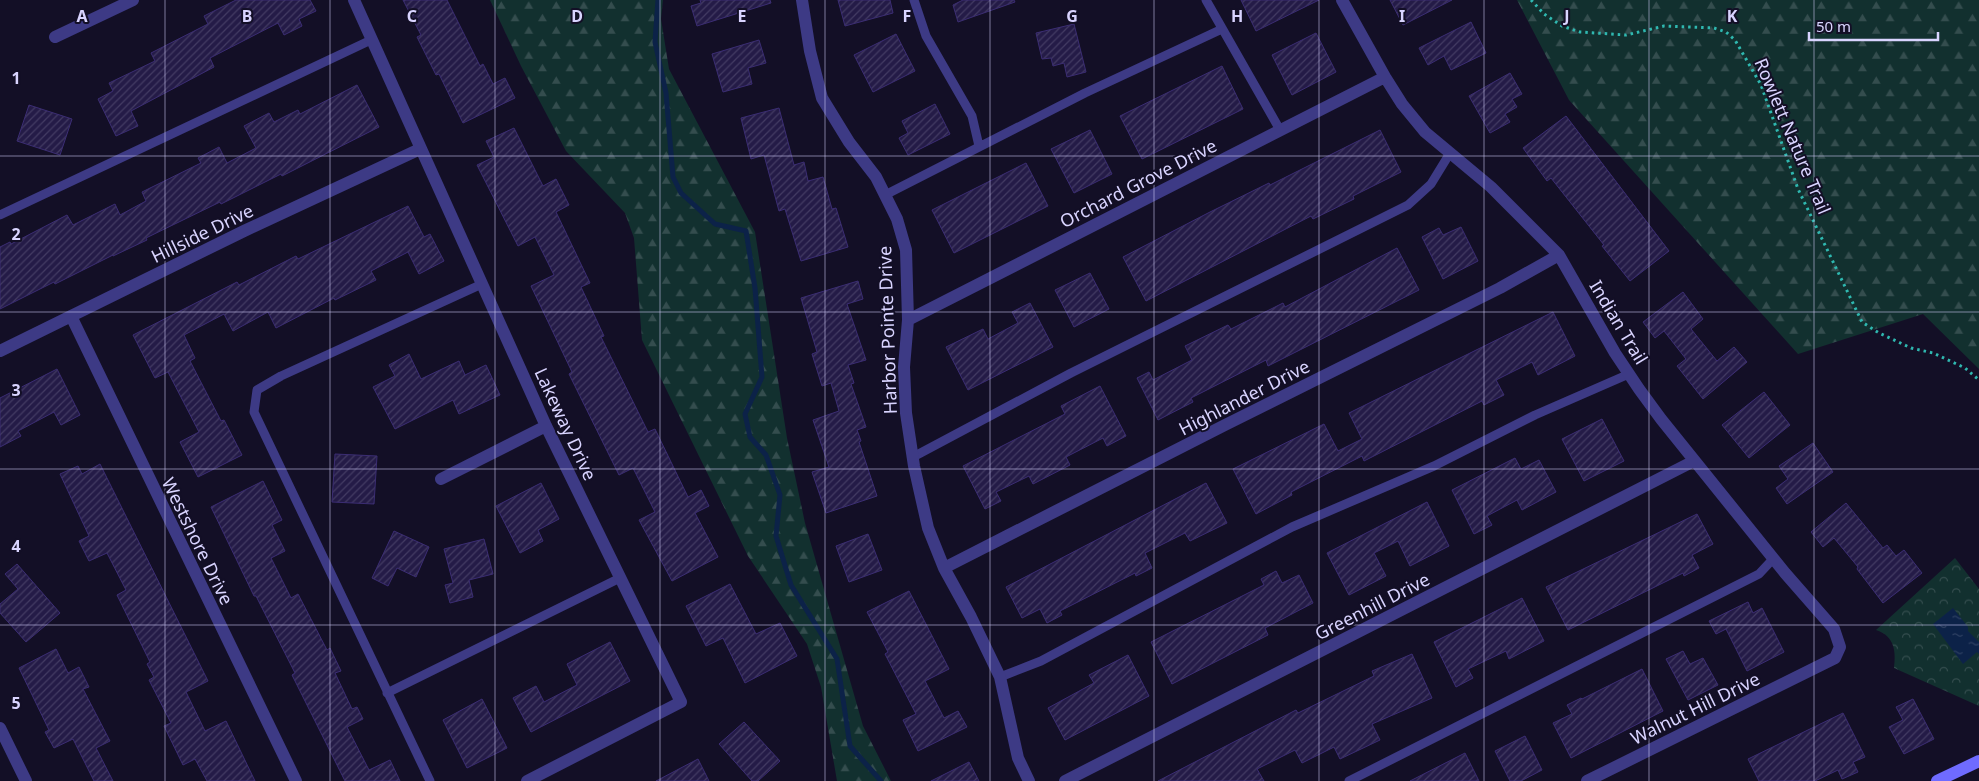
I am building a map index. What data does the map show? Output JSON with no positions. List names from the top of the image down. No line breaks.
{"streets":{"street":["Orchard Grove Drive","Hillside Drive","Indian Trail","Harbor Pointe Drive","Highlander Drive","Lakeway Drive","Westshore Drive","Greenhill Drive","Walnut Hill Drive"],"path":["Rowlett Nature Trail"]},"crossings":[["Orchard Grove Drive","Indian Trail"],["Orchard Grove Drive","Harbor Pointe Drive"],["Hillside Drive","Lakeway Drive"],["Hillside Drive","Westshore Drive"],["Indian Trail","Highlander Drive"],["Indian Trail","Greenhill Drive"],["Indian Trail","Walnut Hill Drive"],["Harbor Pointe Drive","Highlander Drive"]],"scale_bar":"50 m","grid":{"columns":["A","B","C","D","E","F","G","H","I","J","K"],"rows":["1","2","3","4","5"]}}
